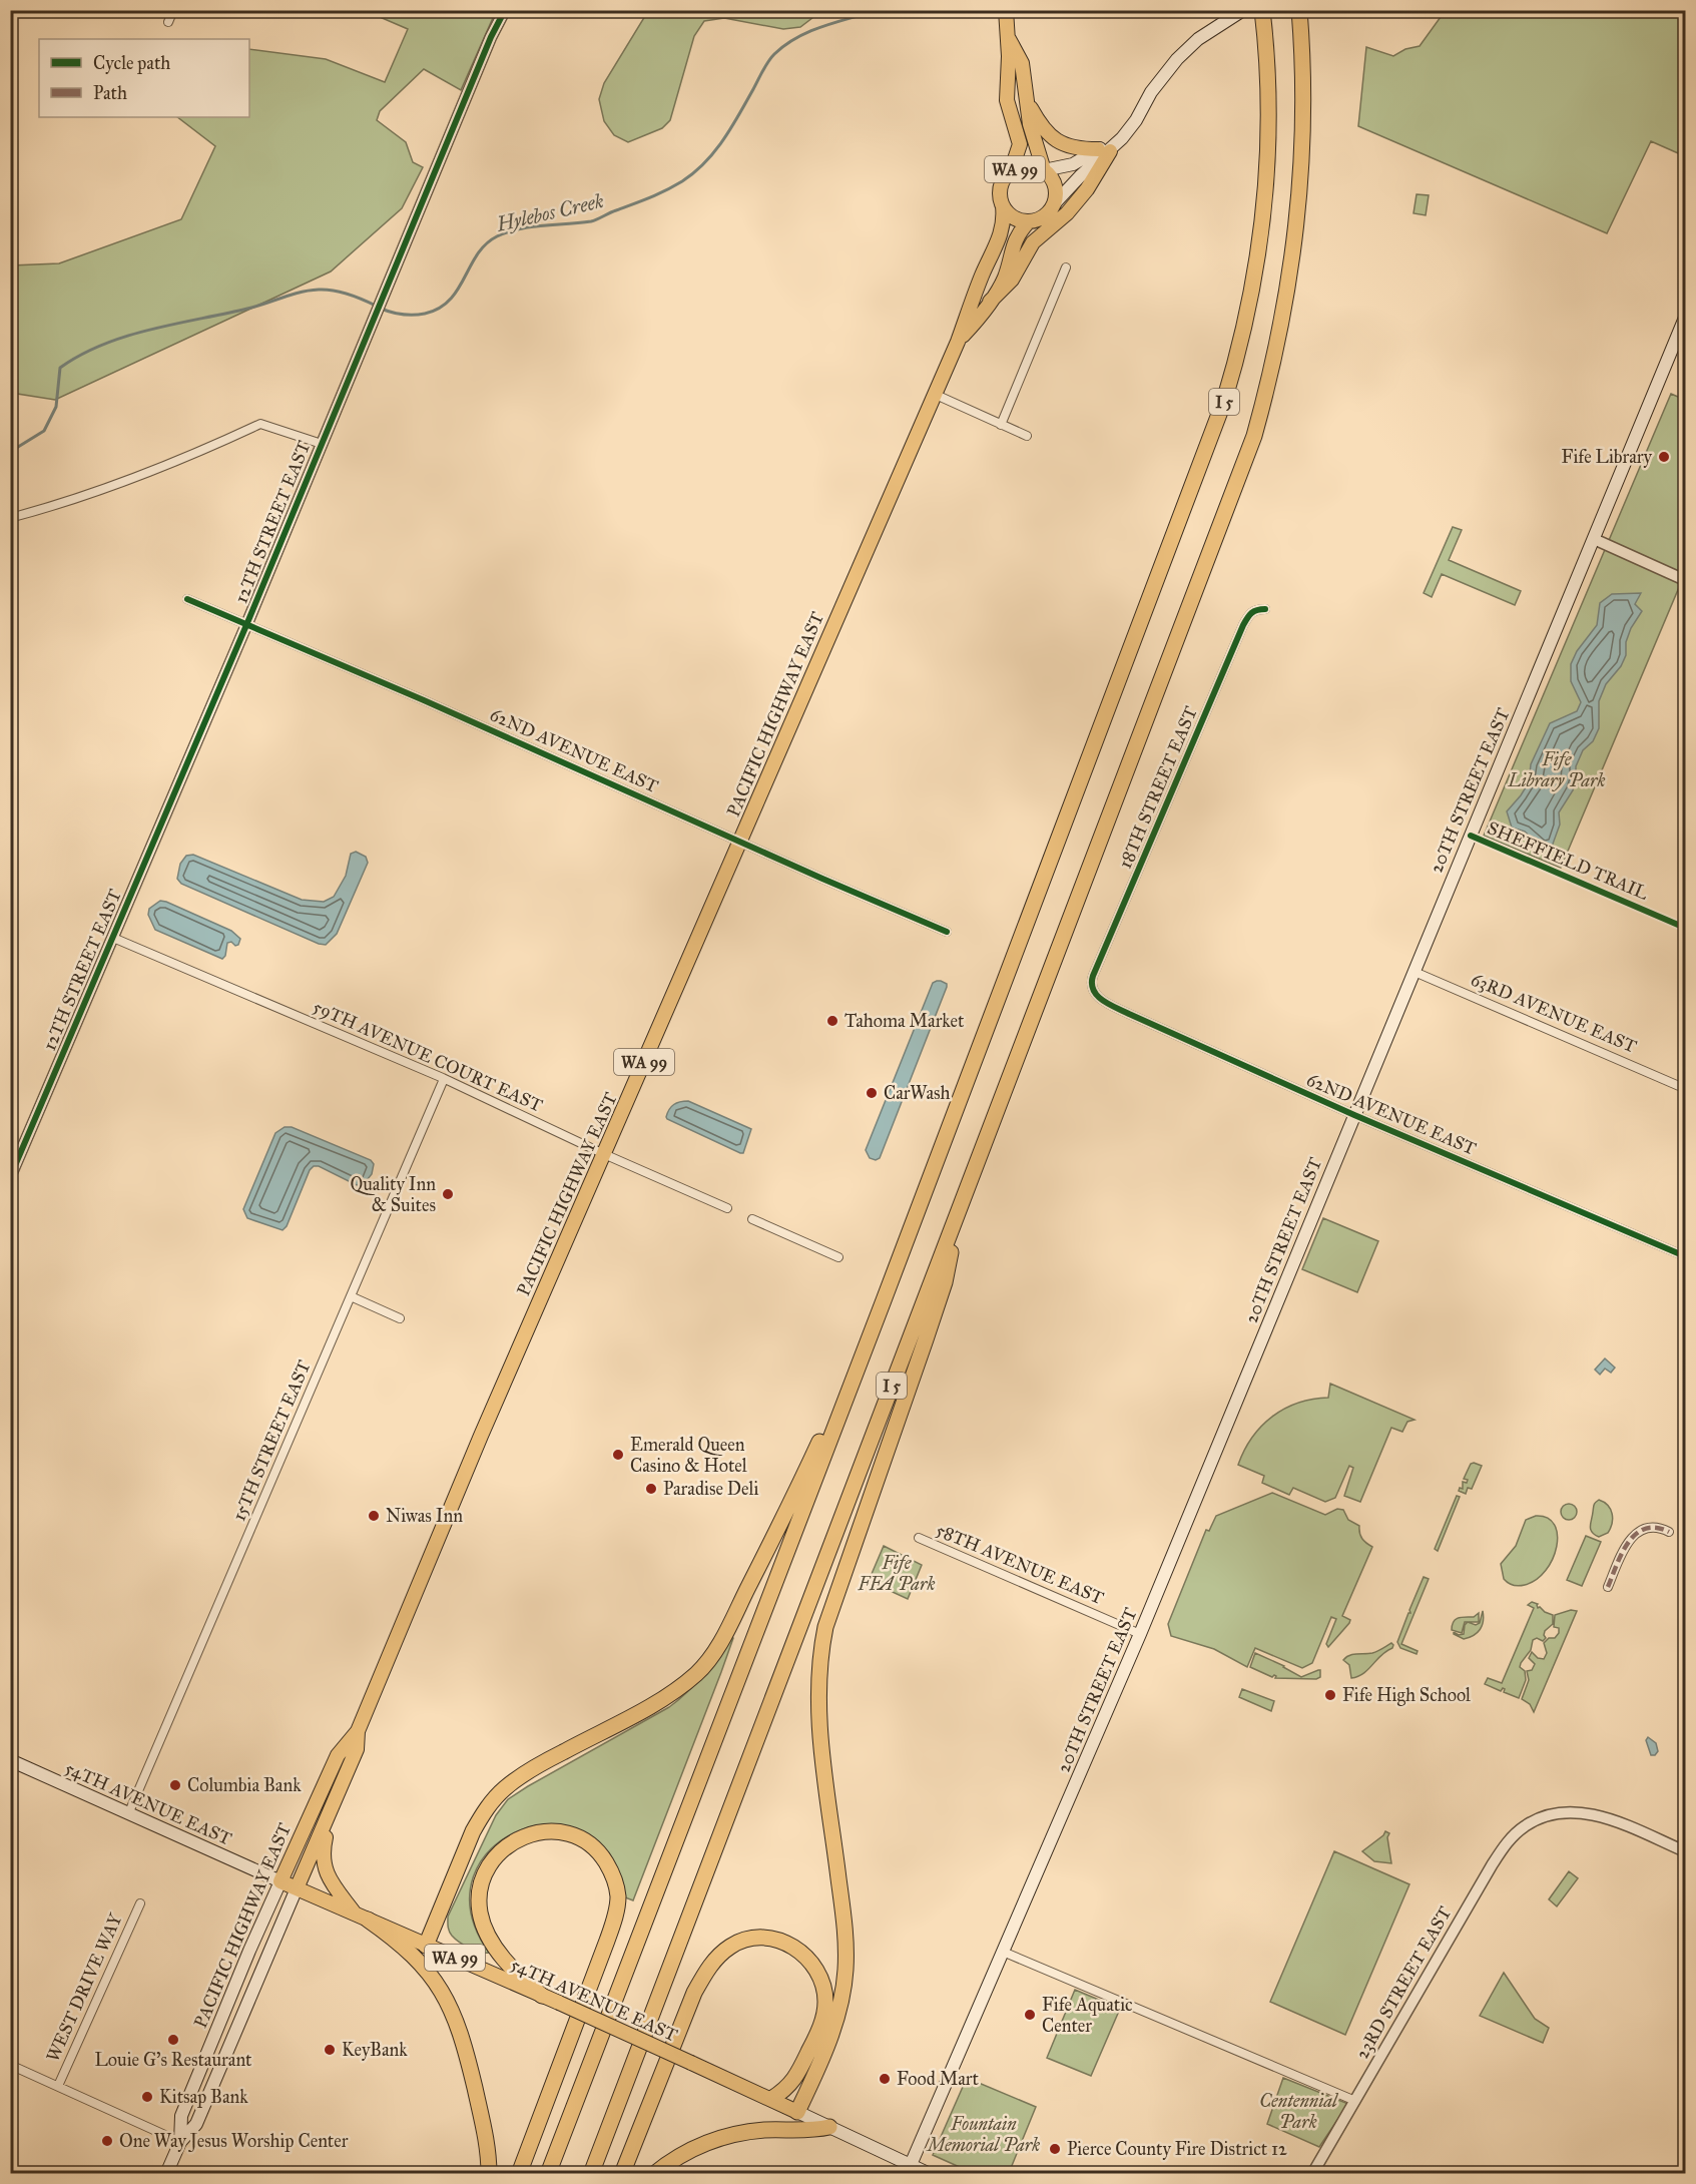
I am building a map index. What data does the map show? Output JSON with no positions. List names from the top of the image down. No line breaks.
{"streets":{"highway":["I 5"],"main road":["WA 99","PACIFIC HIGHWAY EAST","20TH STREET EAST","54TH AVENUE EAST"],"street":["12TH STREET EAST","62ND AVENUE EAST","18TH STREET EAST","63RD AVENUE EAST","59TH AVENUE COURT EAST","15TH STREET EAST","58TH AVENUE EAST","23RD STREET EAST","WEST DRIVE WAY"],"cycle path":["SHEFFIELD TRAIL"]},"crossings":[["WA 99","PACIFIC HIGHWAY EAST"],["12TH STREET EAST","62ND AVENUE EAST"],["12TH STREET EAST","59TH AVENUE COURT EAST"],["PACIFIC HIGHWAY EAST","62ND AVENUE EAST"],["PACIFIC HIGHWAY EAST","59TH AVENUE COURT EAST"],["PACIFIC HIGHWAY EAST","54TH AVENUE EAST"],["62ND AVENUE EAST","18TH STREET EAST"],["62ND AVENUE EAST","20TH STREET EAST"],["20TH STREET EAST","63RD AVENUE EAST"],["20TH STREET EAST","58TH AVENUE EAST"],["20TH STREET EAST","54TH AVENUE EAST"],["59TH AVENUE COURT EAST","15TH STREET EAST"],["15TH STREET EAST","54TH AVENUE EAST"]],"water":["Hylebos Creek"],"parks":["Fife Library Park","Fife FFA Park","Centennial Park","Fountain Memorial Park"],"places":["Fife Library","Tahoma Market","CarWash","Quality Inn & Suites","Emerald Queen Casino & Hotel","Paradise Deli","Niwas Inn","Fife High School","Columbia Bank","Fife Aquatic Center","Louie G’s Restaurant","KeyBank","Food Mart","Kitsap Bank","One Way Jesus Worship Center","Pierce County Fire District 12"],"legend":["Cycle path","Path"]}
